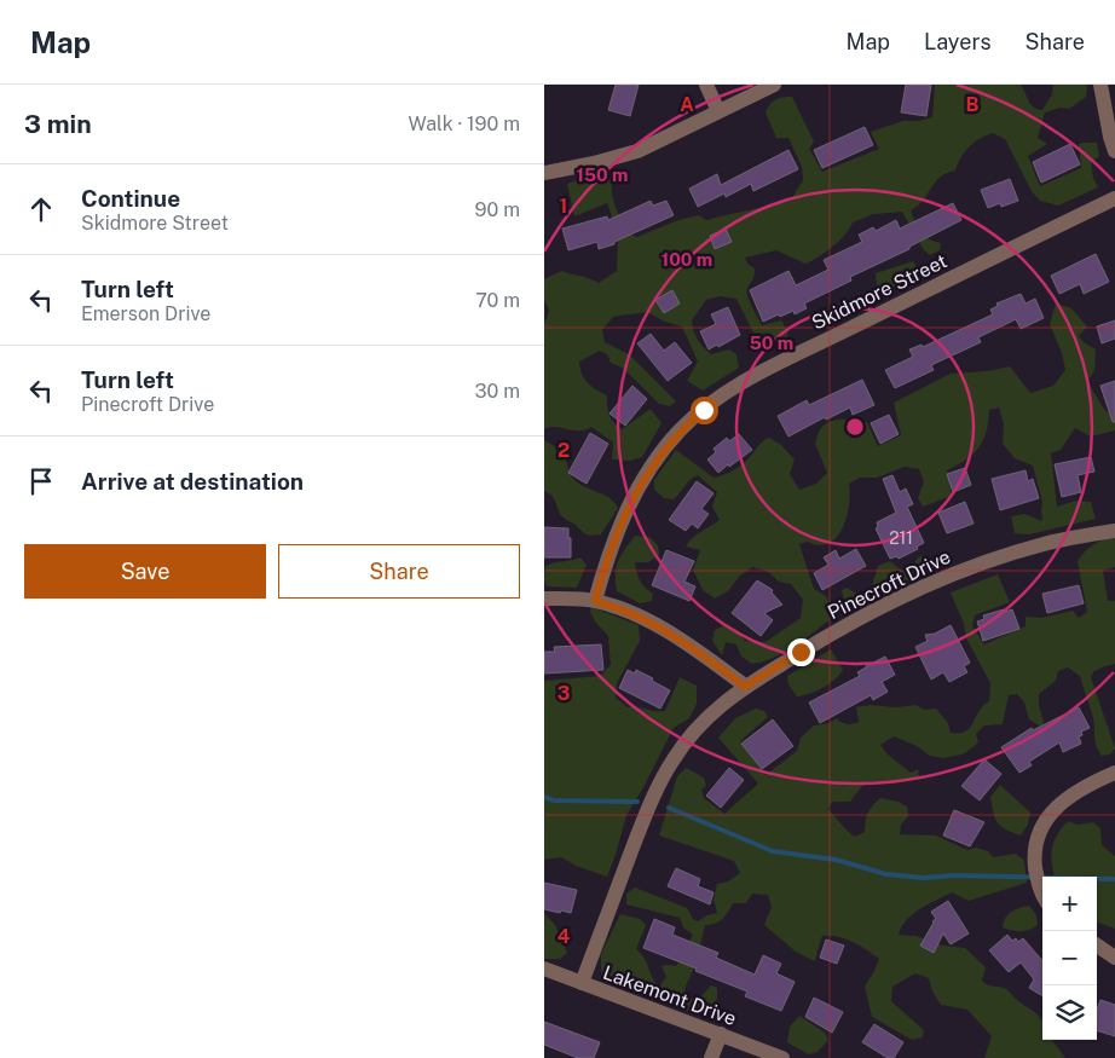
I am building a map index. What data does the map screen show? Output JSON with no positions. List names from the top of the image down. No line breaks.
{"streets":{"street":["Skidmore Street","Pinecroft Drive","Lakemont Drive"]},"crossings":[["Pinecroft Drive","Lakemont Drive"]],"house_numbers":["211"],"page":{"header":"Map","nav":["Map","Layers","Share"],"heading":["3 min","Walk · 190 m"],"list":[["Continue","Skidmore Street","90 m"],["Turn left","Emerson Drive","70 m"],["Turn left","Pinecroft Drive","30 m"],"Arrive at destination"],"buttons":["Save","Share"],"map_buttons":["+","−"]},"grid":{"columns":["A","B"],"rows":["1","2","3","4"]},"rings":["150 m","100 m","50 m"]}
